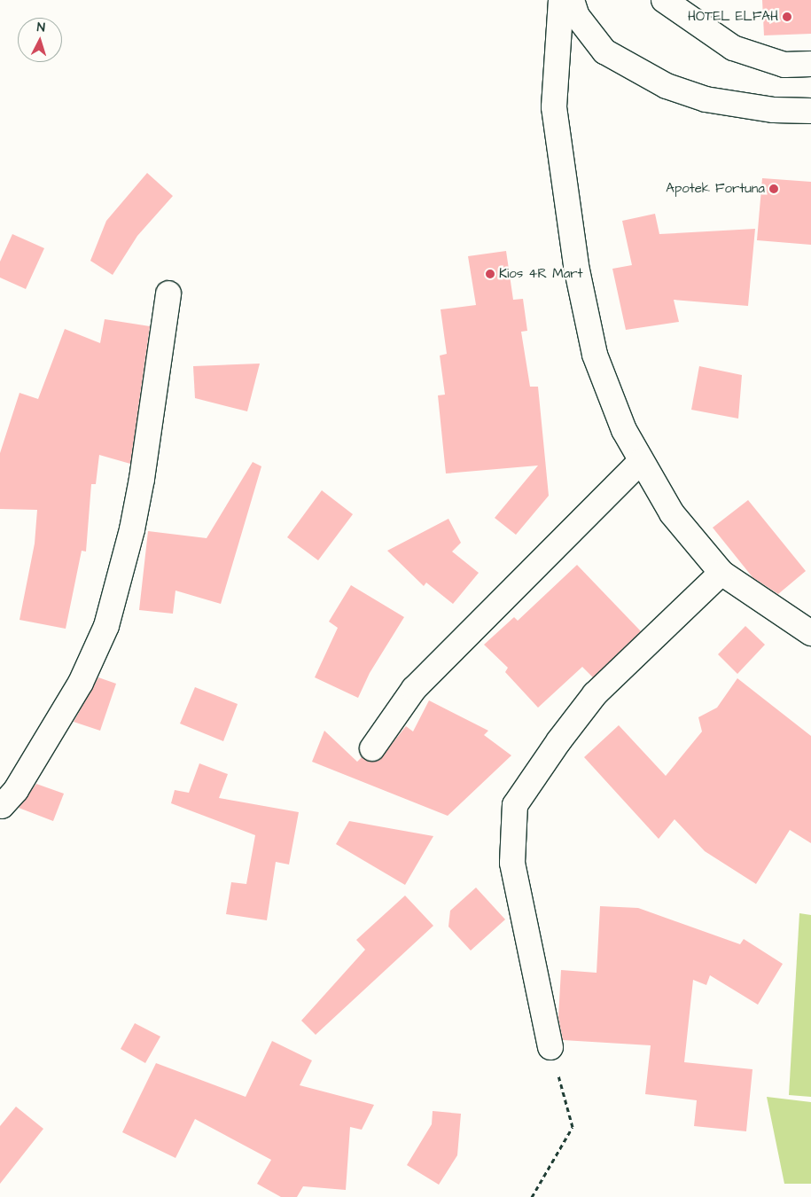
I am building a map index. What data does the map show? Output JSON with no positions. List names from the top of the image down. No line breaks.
{"places":["HOTEL ELFAH","Apotek Fortuna","Kios 4R Mart"],"north":"top"}
